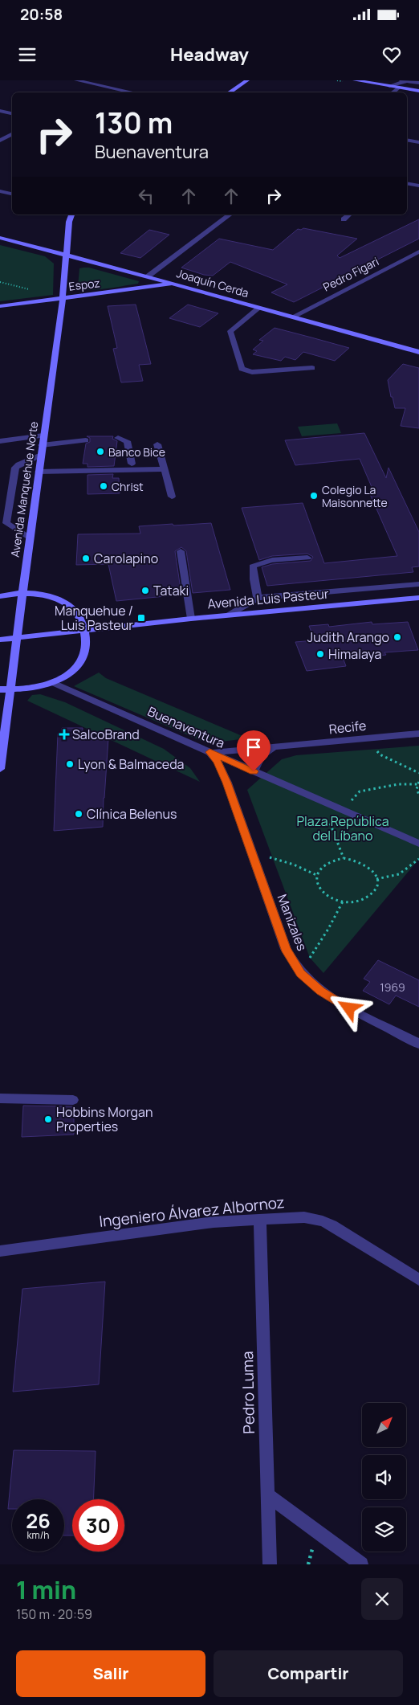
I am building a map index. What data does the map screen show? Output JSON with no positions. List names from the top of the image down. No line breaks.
{"streets":{"street":["Pedro Figari","Joaquín Cerda","Espoz","Avenida Manquehue Norte","Avenida Luis Pasteur","Buenaventura","Recife","Manizales","Ingeniero Álvarez Albornoz","Pedro Luma"]},"crossings":[["Pedro Figari","Joaquín Cerda"],["Joaquín Cerda","Espoz"],["Joaquín Cerda","Avenida Manquehue Norte"],["Espoz","Avenida Manquehue Norte"],["Avenida Manquehue Norte","Avenida Luis Pasteur"],["Buenaventura","Recife"],["Buenaventura","Manizales"],["Recife","Manizales"],["Ingeniero Álvarez Albornoz","Pedro Luma"]],"parks":["Plaza República del Líbano"],"places":{"other":["Banco Bice","Christ","Colegio La Maisonnette","Carolapino","Tataki","Judith Arango","Himalaya","Lyon & Balmaceda","Clínica Belenus","Hobbins Morgan Properties"],"transit":["Manquehue / Luis Pasteur"],"health":["SalcoBrand"]},"house_numbers":["1969"],"north":"top right","page":{"status":"20:58","header":"Headway","turn":["130 m","Buenaventura"],"speed":"26 km/h","limit":"30","heading":["1 min","150 m · 20:59"],"buttons":["Salir","Compartir"]}}
